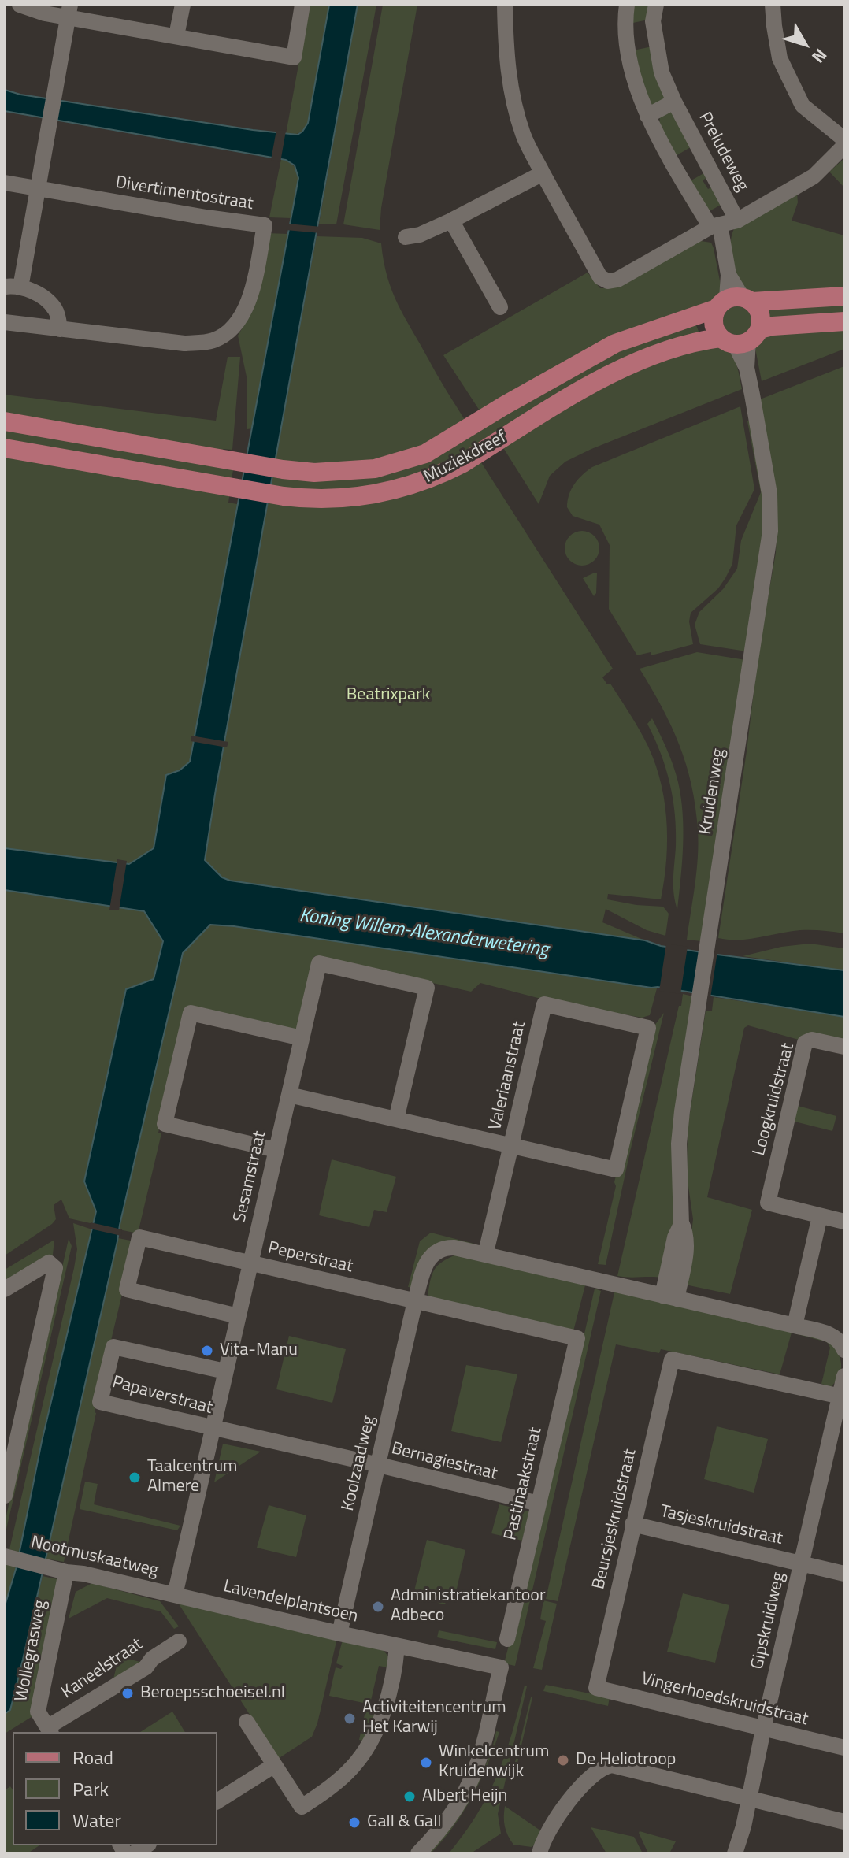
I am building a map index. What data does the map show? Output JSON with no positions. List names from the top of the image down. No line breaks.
{"streets":{"main road":["Muziekdreef"],"street":["Preludeweg","Divertimentostraat","Kruidenweg","Valeriaanstraat","Loogkruidstraat","Sesamstraat","Peperstraat","Papaverstraat","Bernagiestraat","Koolzaadweg","Pastinaakstraat","Beursjeskruidstraat","Tasjeskruidstraat","Nootmuskaatweg","Lavendelplantsoen","Gipskruidweg","Wollegrasweg","Kaneelstraat","Vingerhoedskruidstraat"]},"crossings":[["Muziekdreef","Kruidenweg"],["Kruidenweg","Koolzaadweg"],["Valeriaanstraat","Koolzaadweg"],["Sesamstraat","Peperstraat"],["Sesamstraat","Papaverstraat"],["Sesamstraat","Nootmuskaatweg"],["Sesamstraat","Lavendelplantsoen"],["Peperstraat","Koolzaadweg"],["Peperstraat","Pastinaakstraat"],["Papaverstraat","Bernagiestraat"],["Papaverstraat","Koolzaadweg"],["Bernagiestraat","Koolzaadweg"],["Bernagiestraat","Pastinaakstraat"],["Koolzaadweg","Pastinaakstraat"],["Koolzaadweg","Lavendelplantsoen"],["Beursjeskruidstraat","Tasjeskruidstraat"],["Beursjeskruidstraat","Gipskruidweg"],["Beursjeskruidstraat","Vingerhoedskruidstraat"],["Tasjeskruidstraat","Gipskruidweg"],["Nootmuskaatweg","Lavendelplantsoen"],["Nootmuskaatweg","Wollegrasweg"],["Gipskruidweg","Vingerhoedskruidstraat"],["Wollegrasweg","Kaneelstraat"]],"water":["Koning Willem-Alexanderwetering"],"parks":["Beatrixpark"],"places":["Vita-Manu","Taalcentrum Almere","Administratiekantoor Adbeco","Beroepsschoeisel.nl","Activiteitencentrum Het Karwij","De Heliotroop","Winkelcentrum Kruidenwijk","Albert Heijn","Gall & Gall"],"legend":["Road","Park","Water"],"north":"bottom right"}
